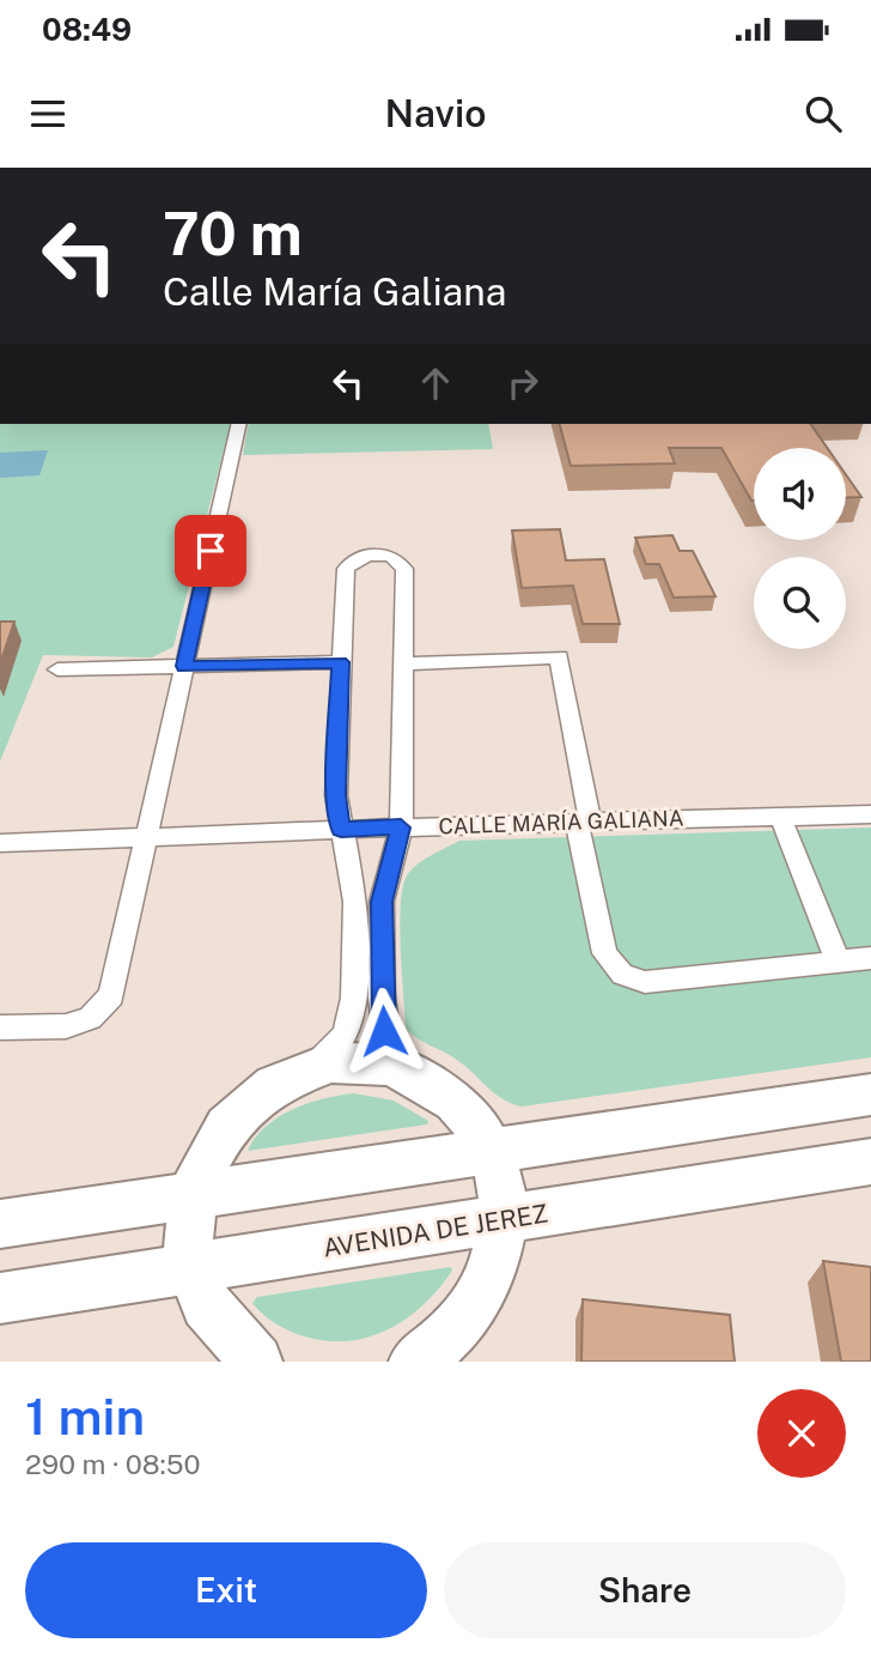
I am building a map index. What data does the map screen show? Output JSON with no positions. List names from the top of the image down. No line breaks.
{"streets":{"main road":["AVENIDA DE JEREZ"],"street":["CALLE MARÍA GALIANA"]},"page":{"status":"08:49","header":"Navio","turn":["70 m","Calle María Galiana"],"heading":["1 min","290 m · 08:50"],"buttons":["Exit","Share"]}}
